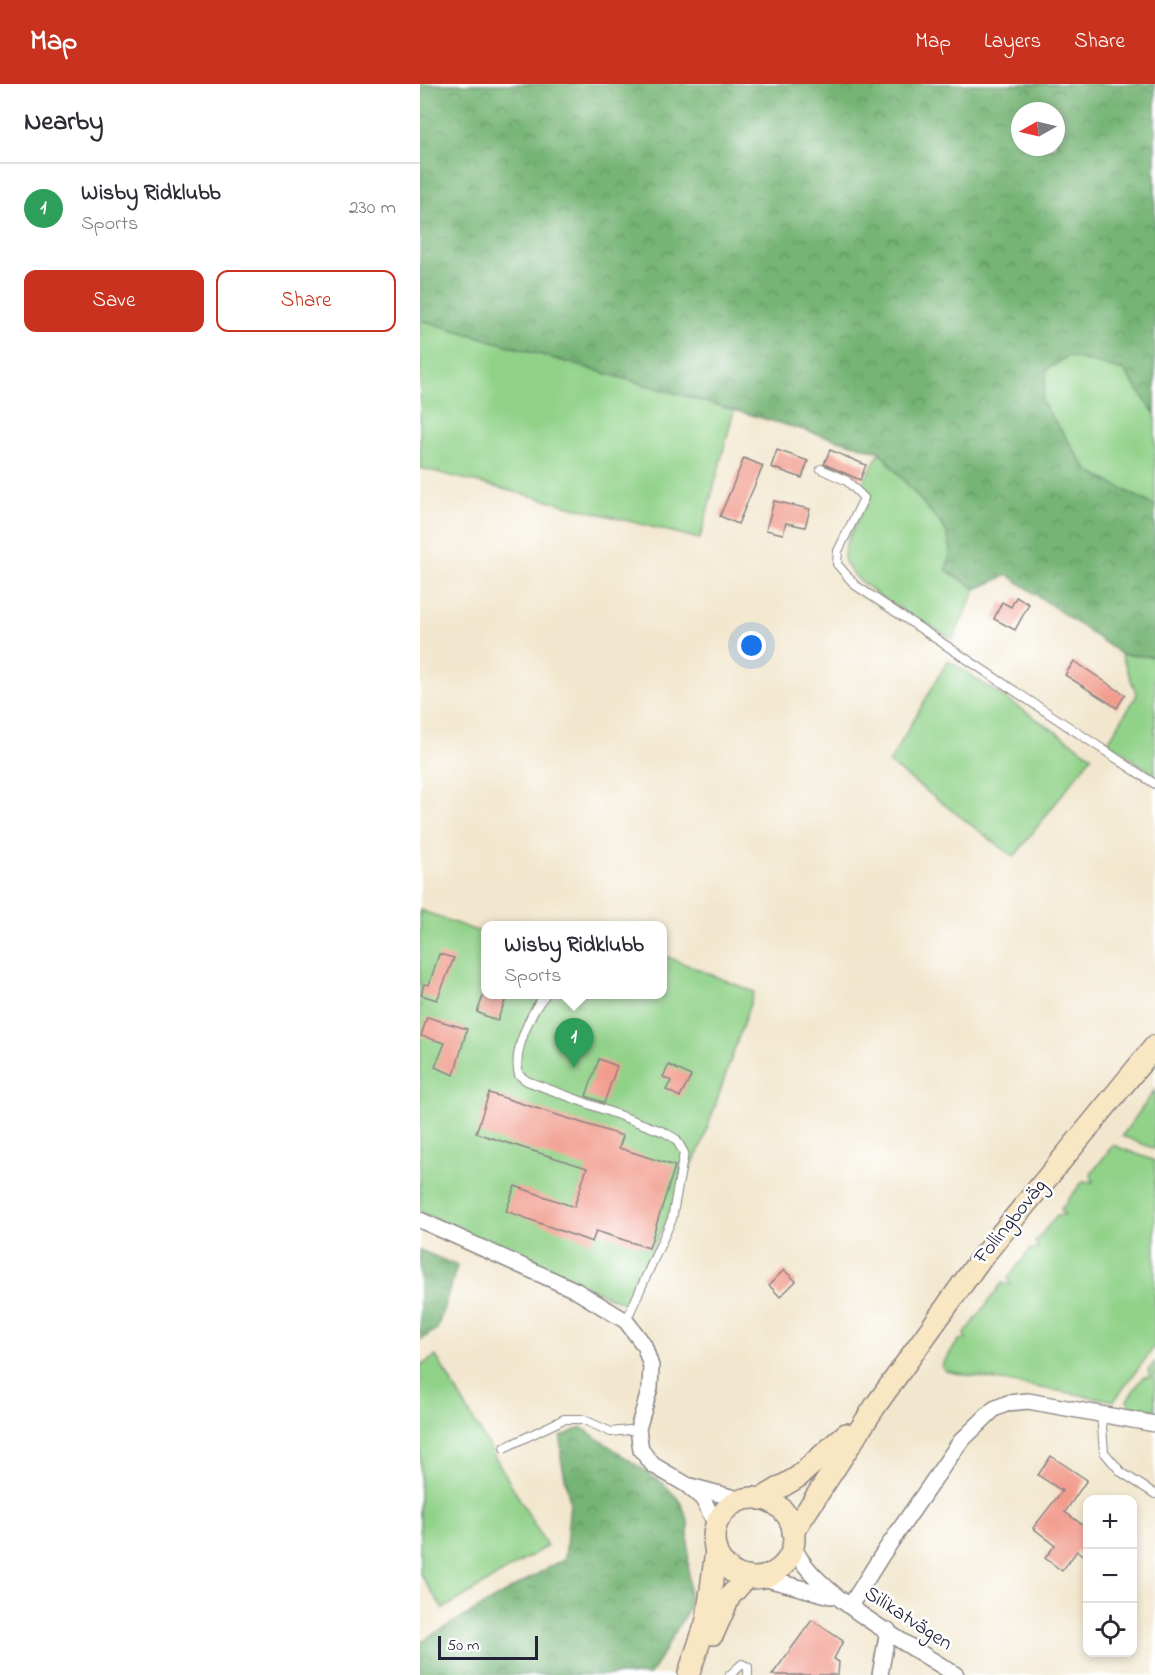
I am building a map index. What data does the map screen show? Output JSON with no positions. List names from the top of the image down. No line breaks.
{"streets":{"main road":["Follingboväg"],"street":["Silikatvägen"]},"scale_bar":"50 m","north":"left","page":{"header":"Map","nav":["Map","Layers","Share"],"heading":"Nearby","list":[{"mark":"1","name":"Wisby Ridklubb","note":"Sports","value":"230 m"}],"buttons":["Save","Share"],"popup":["Wisby Ridklubb","Sports"],"pins":"1","map_buttons":["+","−"],"scale":"50 m"}}
